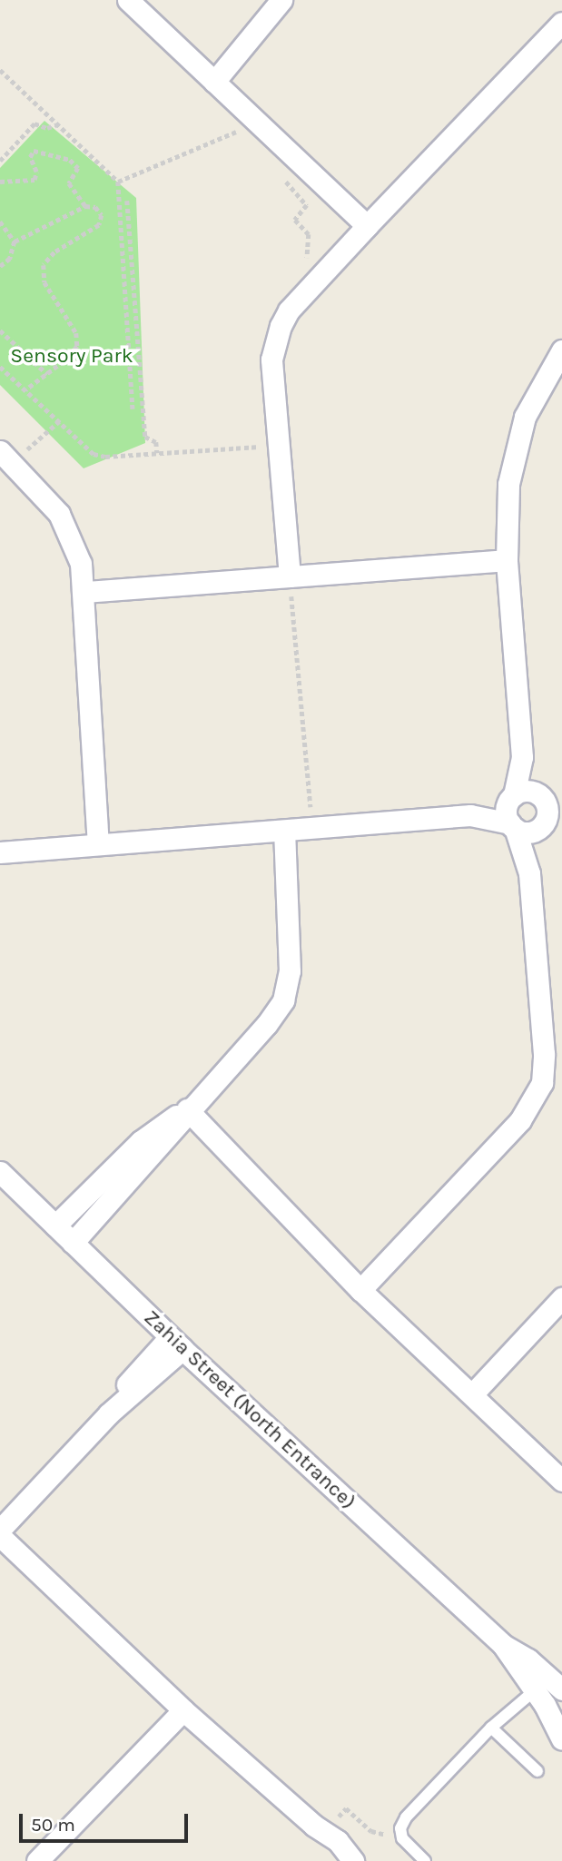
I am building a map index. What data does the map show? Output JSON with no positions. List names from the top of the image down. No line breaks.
{"streets":{"street":["Zahia Street (North Entrance)"]},"parks":["Sensory Park"],"scale_bar":"50 m"}
